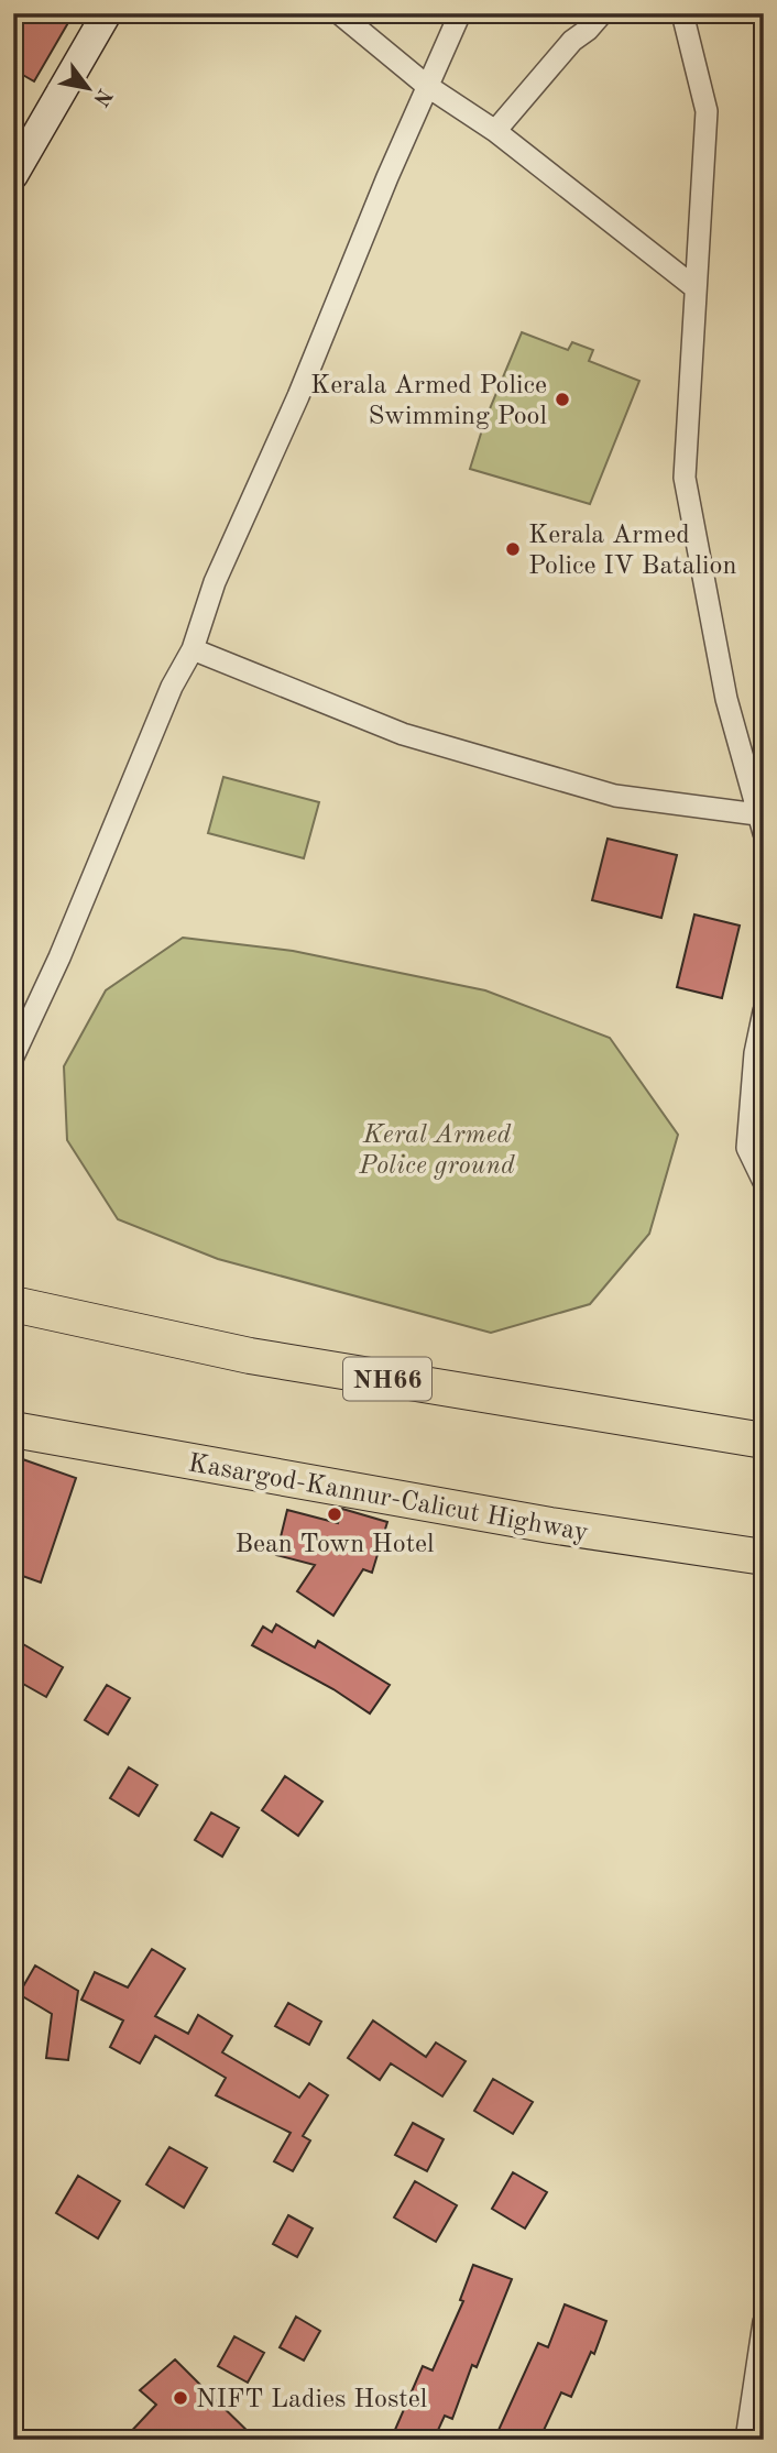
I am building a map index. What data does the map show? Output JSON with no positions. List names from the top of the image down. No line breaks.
{"streets":{"highway":["NH66","Kasargod-Kannur-Calicut Highway"]},"parks":["Keral Armed Police ground"],"places":["Kerala Armed Police Swimming Pool","Kerala Armed Police IV Batalion","Bean Town Hotel","NIFT Ladies Hostel"],"north":"bottom right"}
